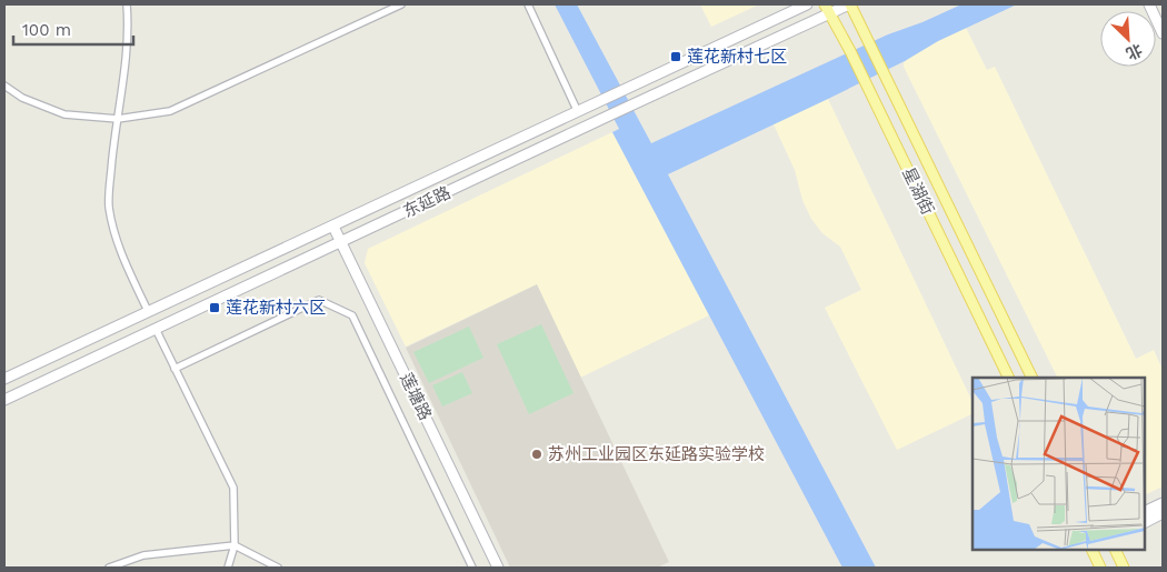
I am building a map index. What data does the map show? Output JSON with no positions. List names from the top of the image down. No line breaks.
{"streets":{"main road":["星湖街","东延路","莲塘路"]},"crossings":[["星湖街","东延路"],["东延路","莲塘路"]],"places":{"transit":["莲花新村七区","莲花新村六区"],"other":["苏州工业园区东延路实验学校"]},"scale_bar":"100 m","north":"bottom right"}
